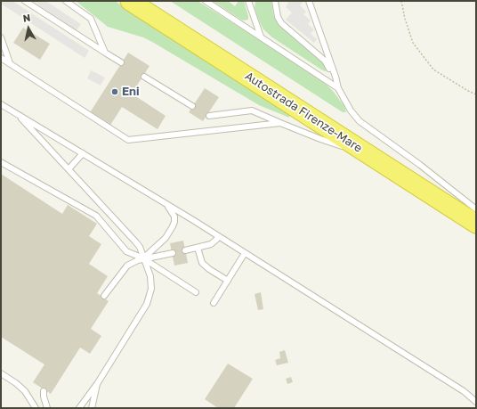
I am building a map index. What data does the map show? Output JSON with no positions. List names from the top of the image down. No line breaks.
{"streets":{"highway":["Autostrada Firenze-Mare"]},"places":["Eni"],"north":"top"}
